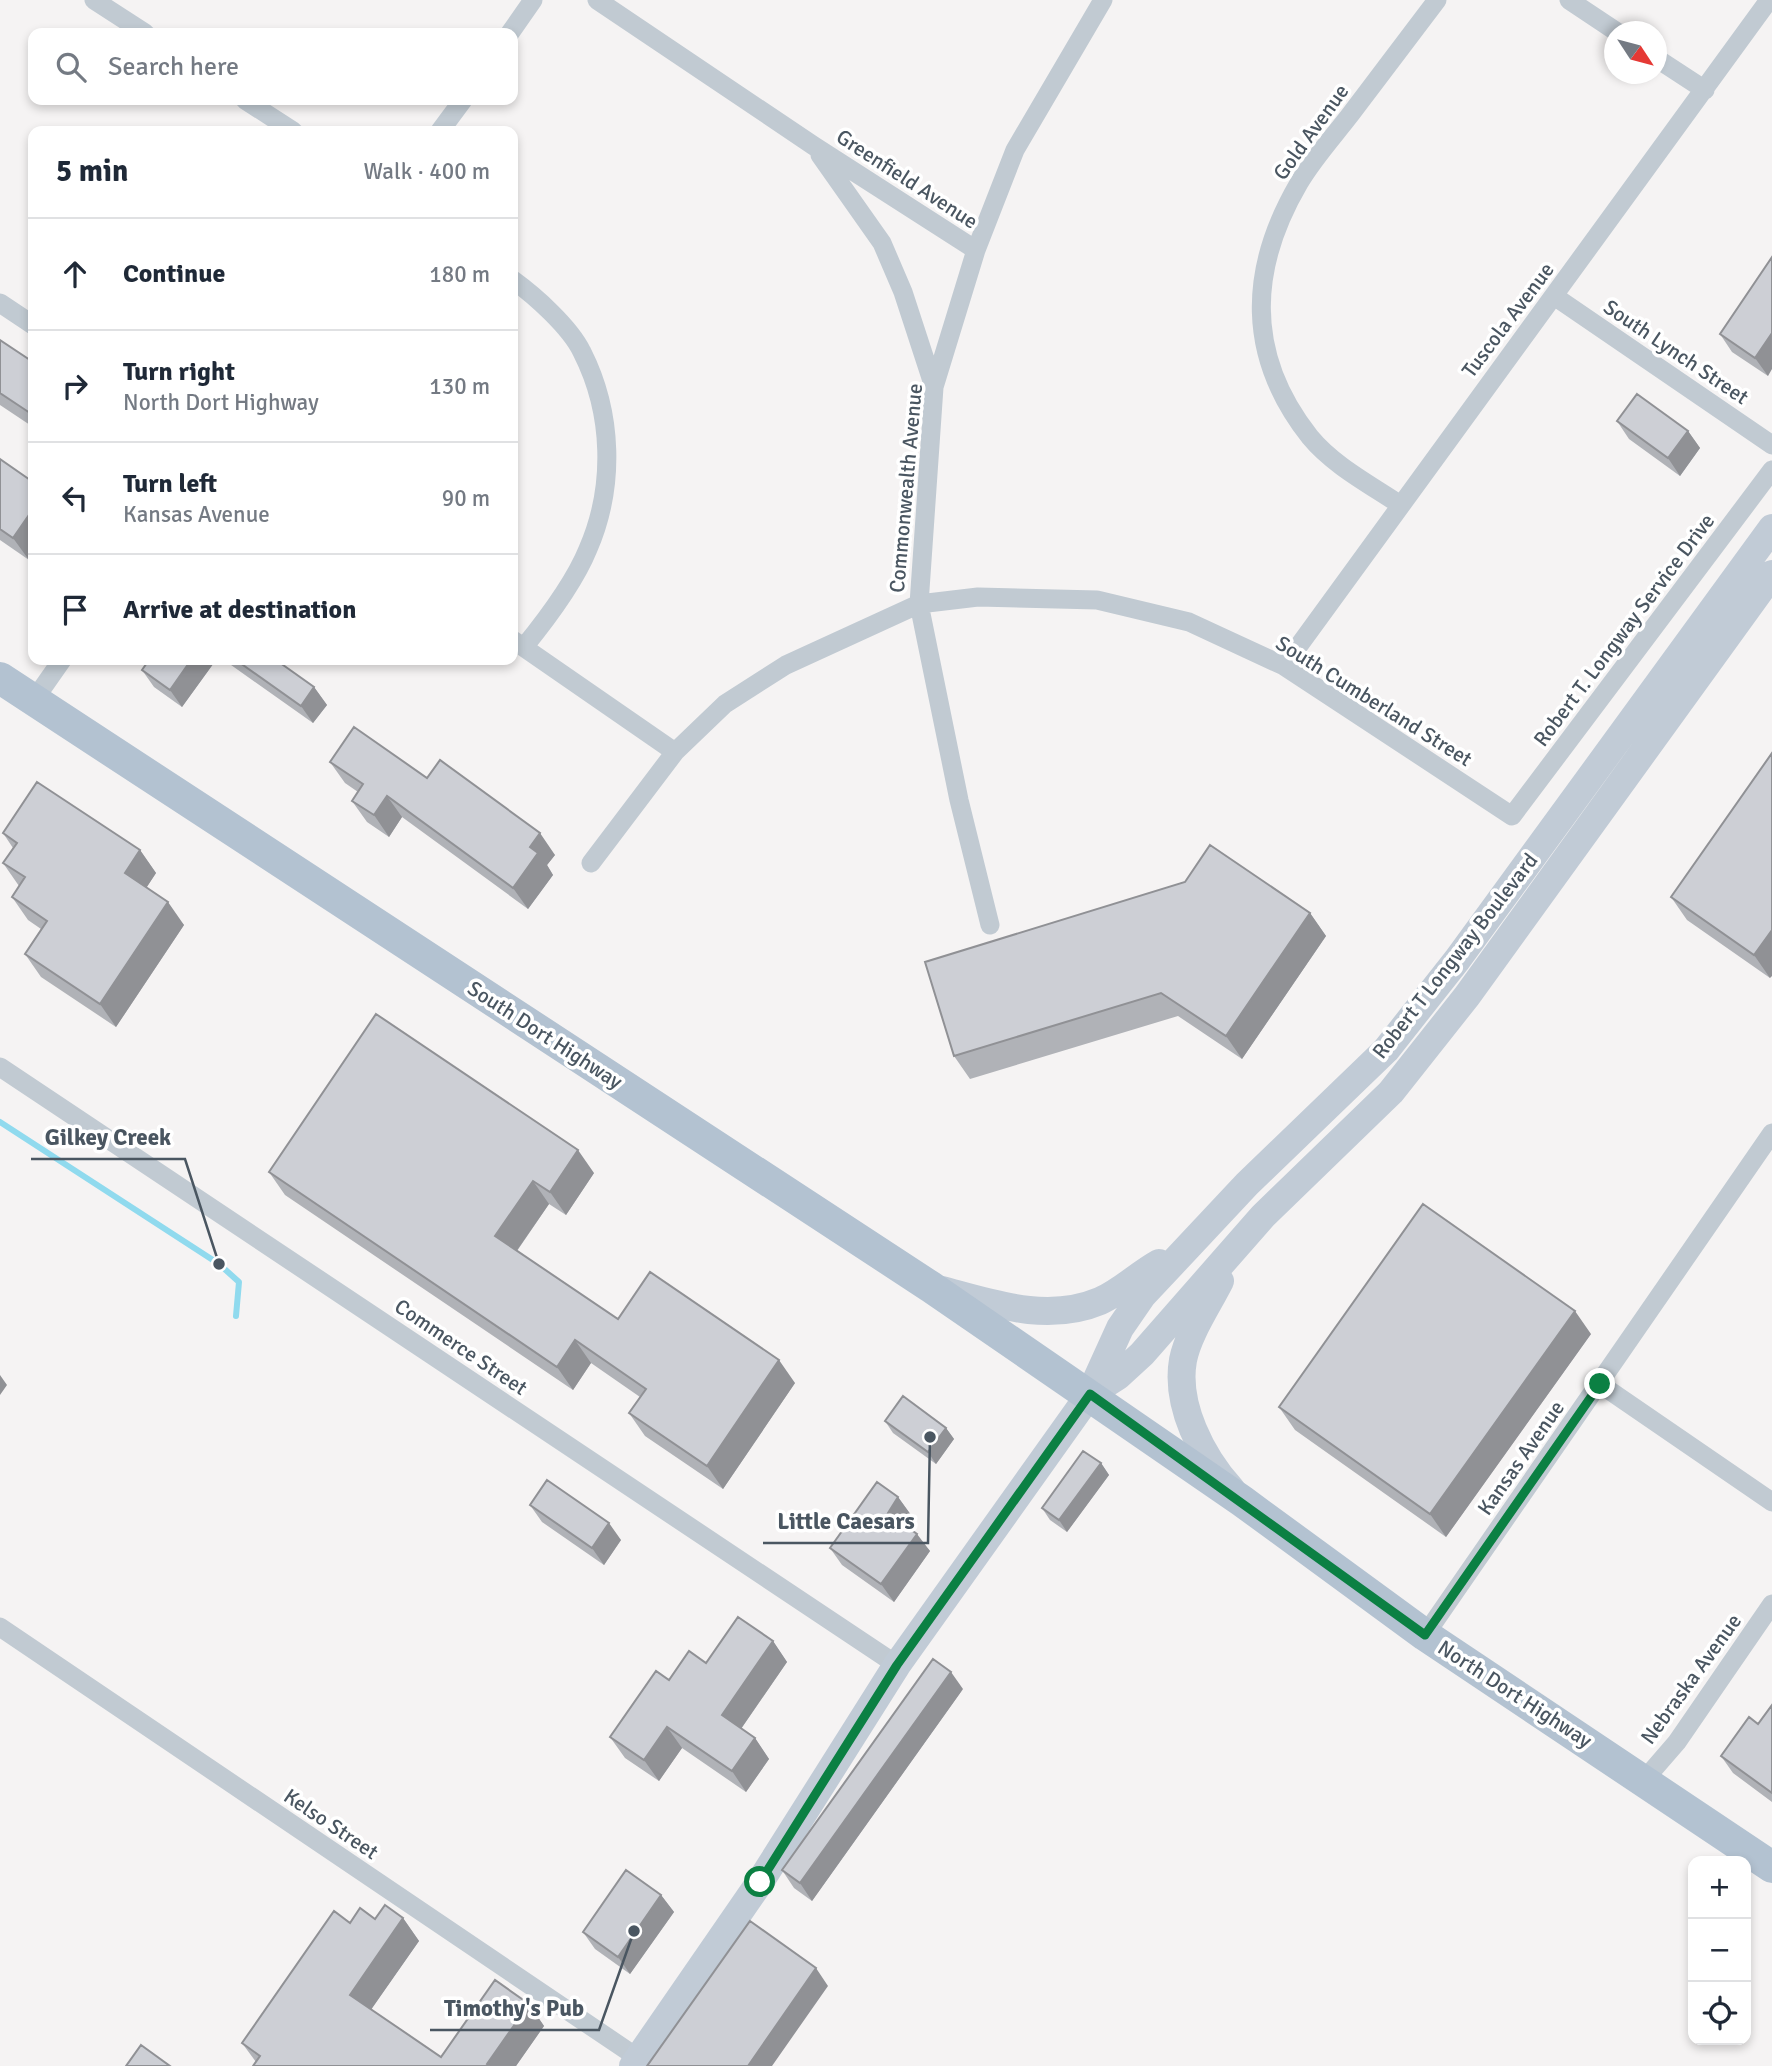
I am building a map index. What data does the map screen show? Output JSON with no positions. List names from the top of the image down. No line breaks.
{"streets":{"main road":["South Dort Highway","North Dort Highway"],"street":["Gold Avenue","Greenfield Avenue","Tuscola Avenue","South Lynch Street","Commonwealth Avenue","Robert T. Longway Service Drive","South Cumberland Street","Robert T Longway Boulevard","Commerce Street","Kansas Avenue","Nebraska Avenue","Kelso Street"]},"crossings":[["Gold Avenue","Tuscola Avenue"],["Greenfield Avenue","Commonwealth Avenue"],["Tuscola Avenue","South Lynch Street"],["Tuscola Avenue","South Cumberland Street"],["Commonwealth Avenue","South Cumberland Street"],["Robert T. Longway Service Drive","South Cumberland Street"],["Robert T Longway Boulevard","South Dort Highway"],["Robert T Longway Boulevard","Commerce Street"],["Robert T Longway Boulevard","North Dort Highway"],["Robert T Longway Boulevard","Kelso Street"],["South Dort Highway","North Dort Highway"],["Kansas Avenue","North Dort Highway"],["Nebraska Avenue","North Dort Highway"]],"places":["Gilkey Creek","Little Caesars","Timothy's Pub"],"north":"bottom right","page":{"search":"Search here","heading":["5 min","Walk · 400 m"],"list":[["Continue","180 m"],["Turn right","North Dort Highway","130 m"],["Turn left","Kansas Avenue","90 m"],"Arrive at destination"],"map_buttons":["+","−"]}}
